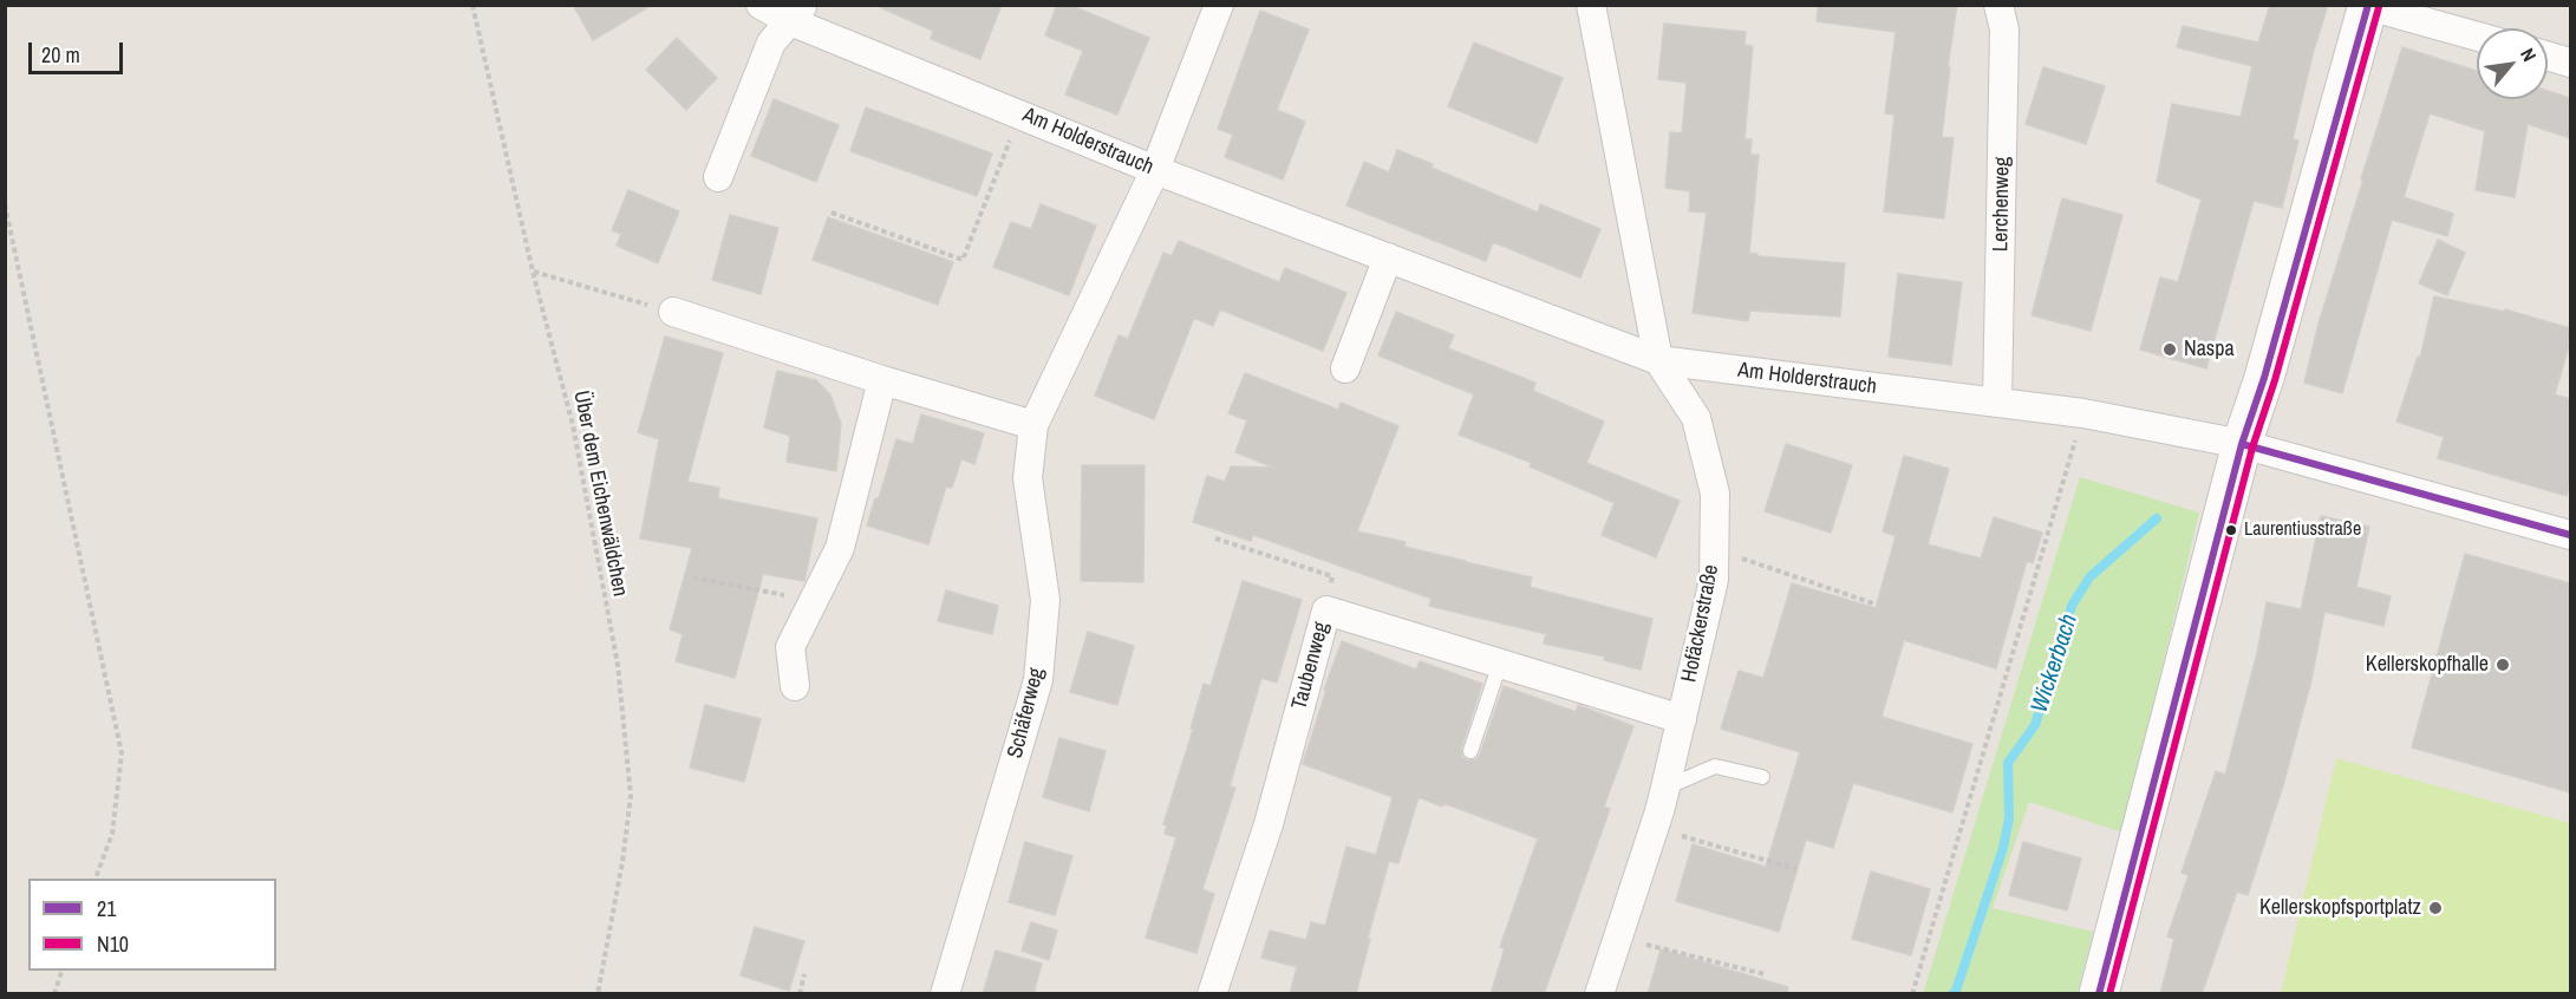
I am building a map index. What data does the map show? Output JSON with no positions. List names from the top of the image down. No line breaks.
{"streets":{"street":["Am Holderstrauch","Lerchenweg","Hofäckerstraße","Taubenweg","Schäferweg"],"path":["Über dem Eichenwäldchen"]},"crossings":[["Am Holderstrauch","Lerchenweg"],["Am Holderstrauch","Hofäckerstraße"],["Am Holderstrauch","Schäferweg"],["Hofäckerstraße","Taubenweg"]],"water":["Wickerbach"],"places":["Naspa","Laurentiusstraße","Kellerskopfhalle","Kellerskopfsportplatz"],"lines":["transit line 21","transit line N10"],"legend":["21","N10"],"scale_bar":"20 m","north":"top right"}
